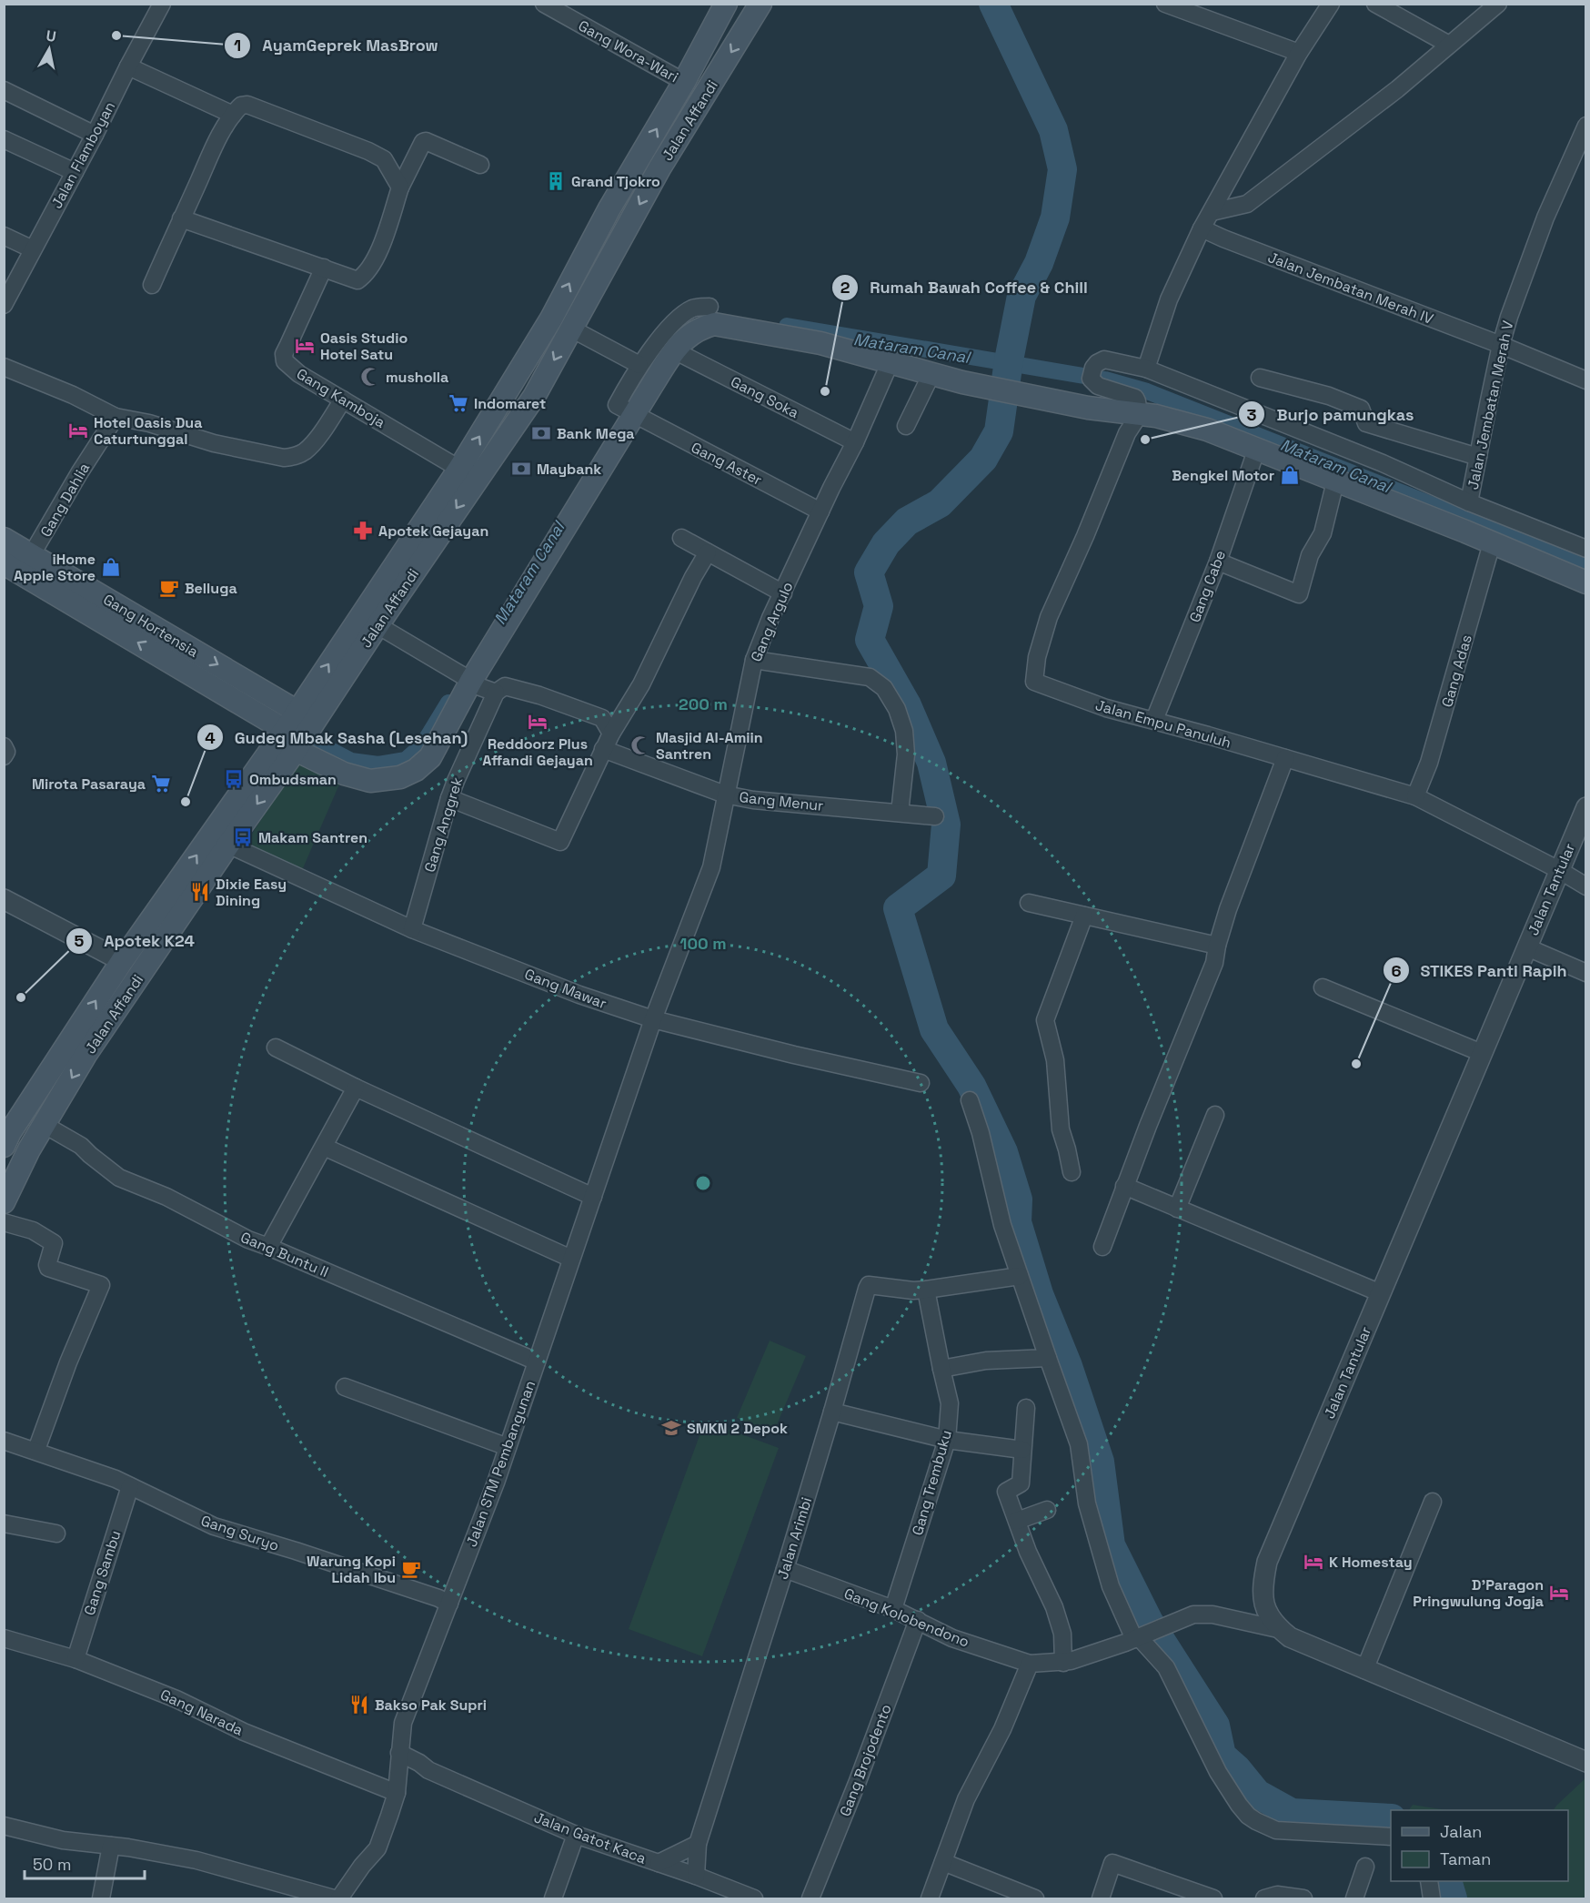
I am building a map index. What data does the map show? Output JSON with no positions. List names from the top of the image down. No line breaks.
{"streets":{"main road":["Jalan Affandi","Gang Hortensia"],"street":["Gang Wora-Wari","Jalan Flamboyan","Jalan Jembatan Merah IV","Gang Soka","Gang Kamboja","Jalan Jembatan Merah V","Gang Aster","Gang Dahlia","Gang Cabe","Gang Argulo","Gang Adas","Jalan Empu Panuluh","Gang Menur","Gang Anggrek","Jalan Tantular","Gang Mawar","Gang Buntu II","Jalan STM Pembangunan","Gang Trembuku","Gang Suryo","Jalan Arimbi","Gang Sambu","Gang Kolobendono","Gang Narada","Gang Brojodento","Jalan Gatot Kaca"]},"crossings":[["Gang Wora-Wari","Jalan Affandi"],["Jalan Affandi","Gang Kamboja"],["Jalan Affandi","Gang Hortensia"],["Jalan Affandi","Gang Mawar"],["Jalan Affandi","Gang Buntu II"],["Jalan Jembatan Merah IV","Jalan Jembatan Merah V"],["Gang Soka","Gang Argulo"],["Gang Soka","Gang Hortensia"],["Gang Aster","Gang Argulo"],["Gang Aster","Gang Hortensia"],["Gang Dahlia","Gang Hortensia"],["Gang Cabe","Gang Hortensia"],["Gang Cabe","Jalan Empu Panuluh"],["Gang Argulo","Gang Hortensia"],["Gang Argulo","Gang Menur"],["Gang Argulo","Gang Mawar"],["Gang Argulo","Jalan STM Pembangunan"],["Gang Hortensia","Gang Adas"],["Gang Hortensia","Jalan Empu Panuluh"],["Gang Adas","Jalan Empu Panuluh"],["Jalan Empu Panuluh","Jalan Tantular"],["Gang Anggrek","Gang Mawar"],["Jalan Tantular","Gang Kolobendono"],["Gang Mawar","Jalan STM Pembangunan"],["Gang Buntu II","Jalan STM Pembangunan"],["Jalan STM Pembangunan","Gang Suryo"],["Jalan STM Pembangunan","Gang Narada"],["Jalan STM Pembangunan","Jalan Gatot Kaca"],["Gang Trembuku","Jalan Arimbi"],["Gang Trembuku","Gang Kolobendono"],["Gang Suryo","Gang Sambu"],["Jalan Arimbi","Gang Kolobendono"],["Jalan Arimbi","Jalan Gatot Kaca"],["Gang Sambu","Gang Narada"],["Gang Kolobendono","Gang Brojodento"]],"water":["Mataram Canal"],"places":{"other":["AyamGeprek MasBrow","Rumah Bawah Coffee & Chill","Burjo pamungkas","Gudeg Mbak Sasha (Lesehan)","Apotek K24","STIKES Panti Rapih"],"building":["Grand Tjokro"],"hotel":["Oasis Studio Hotel Satu","Hotel Oasis Dua Caturtunggal","Reddoorz Plus Affandi Gejayan","K Homestay","D'Paragon Pringwulung Jogja"],"mosque":["musholla","Masjid Al-Amiin Santren"],"supermarket":["Indomaret","Mirota Pasaraya"],"bank":["Bank Mega","Maybank"],"shop":["Bengkel Motor","iHome Apple Store"],"pharmacy":["Apotek Gejayan"],"cafe":["Belluga","Warung Kopi Lidah Ibu"],"bus stop":["Ombudsman","Makam Santren"],"restaurant":["Dixie Easy Dining","Bakso Pak Supri"],"school or university":["SMKN 2 Depok"]},"legend":["Jalan","Taman"],"scale_bar":"50 m","north":"top","rings":["200 m","100 m"]}
